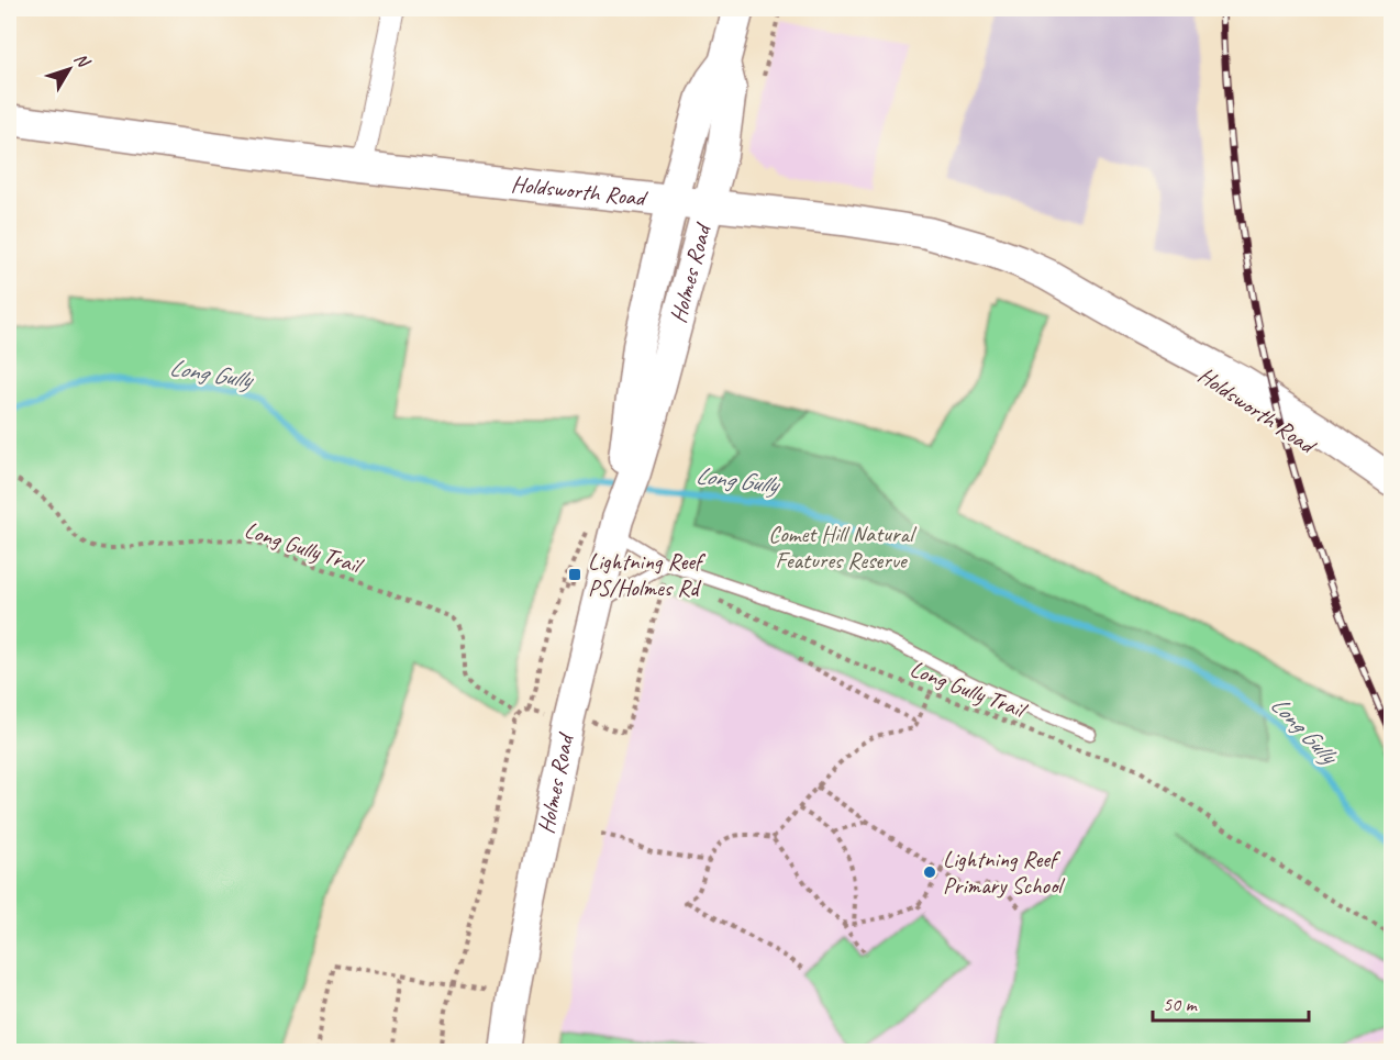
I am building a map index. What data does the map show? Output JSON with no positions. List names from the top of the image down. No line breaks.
{"streets":{"main road":["Holdsworth Road","Holmes Road"],"path":["Long Gully Trail"]},"crossings":[["Holdsworth Road","Holmes Road"]],"water":["Long Gully"],"parks":["Comet Hill Natural Features Reserve"],"places":{"transit":["Lightning Reef PS/Holmes Rd"],"other":["Lightning Reef Primary School"]},"scale_bar":"50 m","north":"top right"}
